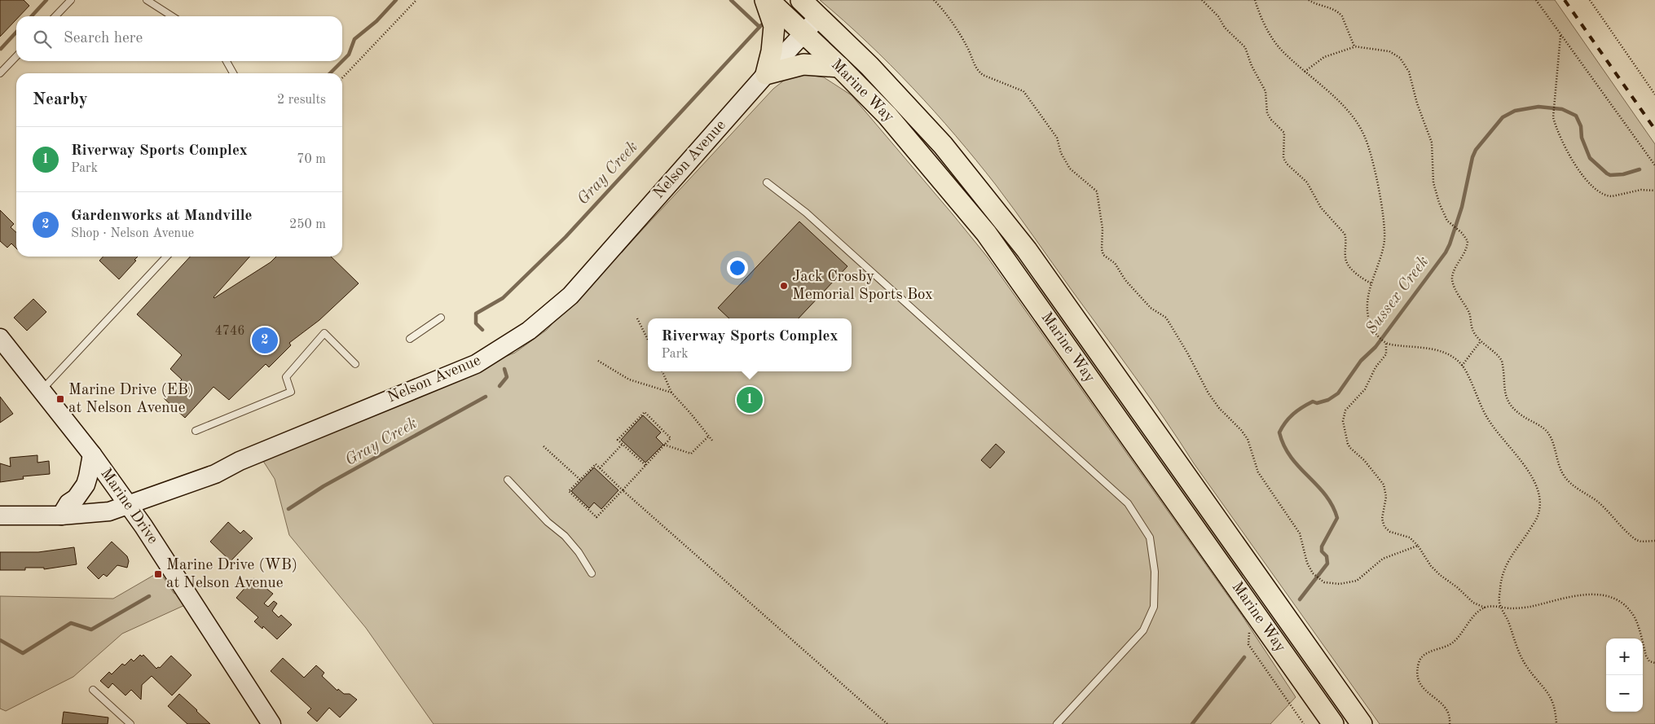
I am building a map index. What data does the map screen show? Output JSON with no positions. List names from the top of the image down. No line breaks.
{"streets":{"main road":["Marine Way"],"street":["Nelson Avenue","Marine Drive"]},"crossings":[["Marine Way","Nelson Avenue"],["Nelson Avenue","Marine Drive"]],"water":["Gray Creek","Sussex Creek"],"places":{"other":["Jack Crosby Memorial Sports Box"],"transit":["Marine Drive (EB) at Nelson Avenue","Marine Drive (WB) at Nelson Avenue"]},"house_numbers":["4746"],"page":{"search":"Search here","heading":["Nearby","2 results"],"list":[{"mark":"1","name":"Riverway Sports Complex","note":"Park","value":"70 m"},{"mark":"2","name":"Gardenworks at Mandville","note":"Shop · Nelson Avenue","value":"250 m"}],"popup":["Riverway Sports Complex","Park"],"pins":["2","1"],"map_buttons":["+","−"]}}
